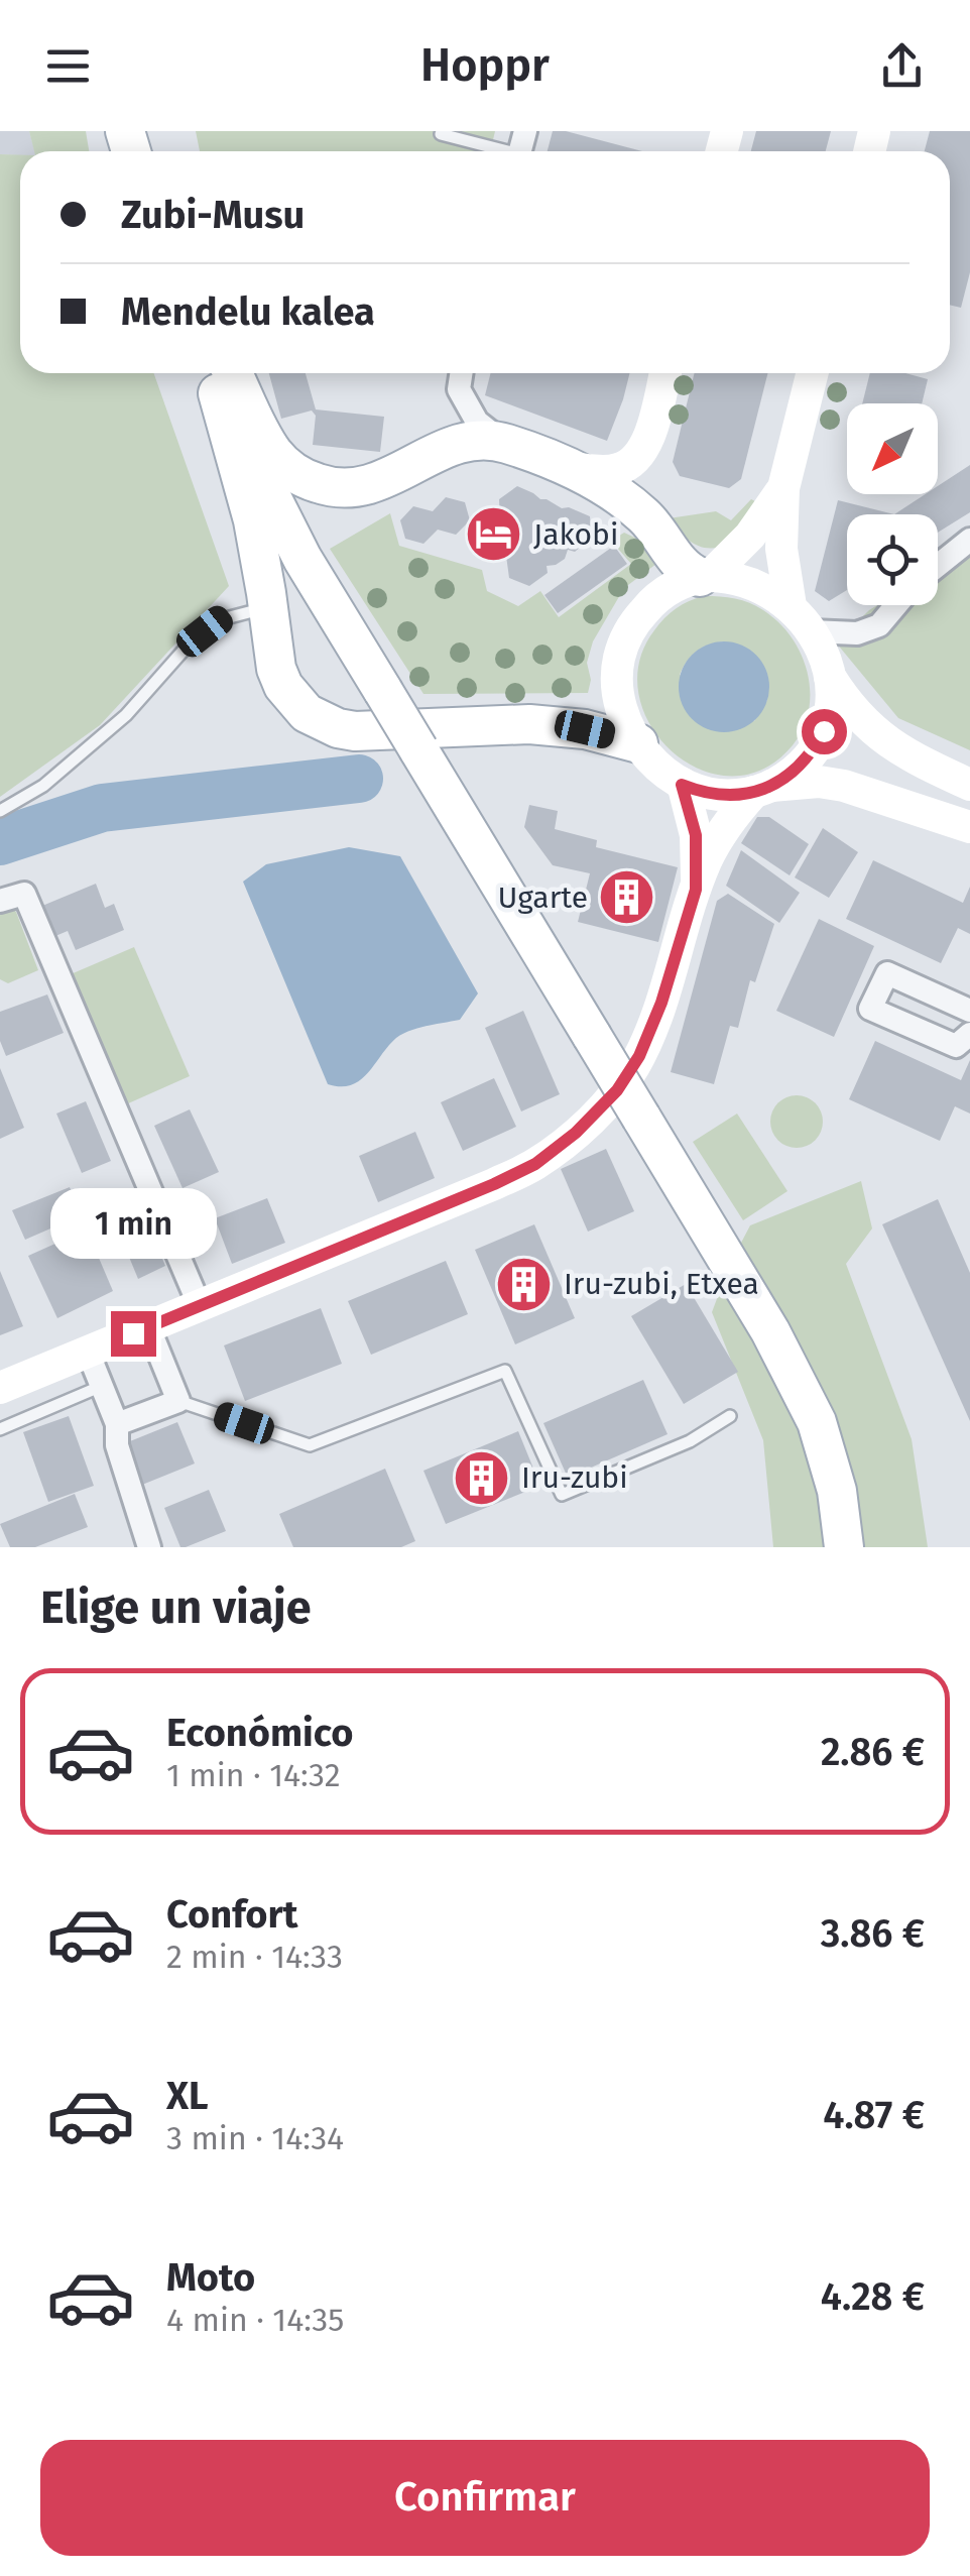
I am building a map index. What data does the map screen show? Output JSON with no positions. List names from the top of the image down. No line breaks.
{"places":{"hotel":["Jakobi"],"building":["Ugarte","Iru-zubi, Etxea","Iru-zubi"]},"north":"bottom left","page":{"header":"Hoppr","banner":["Zubi-Musu","Mendelu kalea"],"bubble":"1 min","heading":"Elige un viaje","list":[{"name":"Económico","note":"1 min · 14:32","value":"2.86 €"},{"name":"Confort","note":"2 min · 14:33","value":"3.86 €"},{"name":"XL","note":"3 min · 14:34","value":"4.87 €"},{"name":"Moto","note":"4 min · 14:35","value":"4.28 €"}],"buttons":"Confirmar"}}
